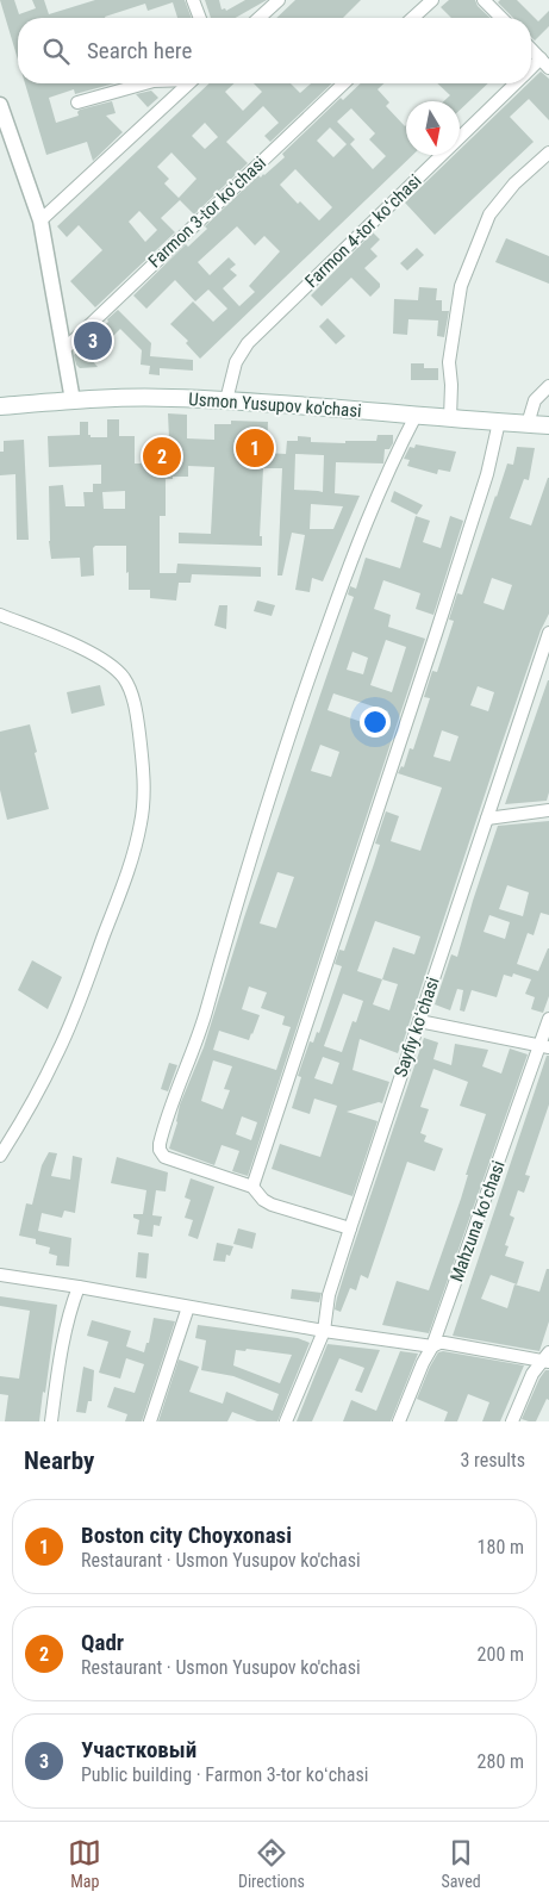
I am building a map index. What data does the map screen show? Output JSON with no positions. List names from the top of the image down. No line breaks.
{"streets":{"main road":["Usmon Yusupov ko'chasi"],"street":["Farmon 3-tor koʻchasi","Farmon 4-tor koʻchasi","Sayfiy koʻchasi","Mahzuna koʻchasi"]},"crossings":[["Farmon 4-tor koʻchasi","Usmon Yusupov ko'chasi"]],"north":"bottom","page":{"search":"Search here","pins":["3","1","2"],"heading":["Nearby","3 results"],"list":[{"mark":"1","name":"Boston city Choyxonasi","note":"Restaurant · Usmon Yusupov ko'chasi","value":"180 m"},{"mark":"2","name":"Qadr","note":"Restaurant · Usmon Yusupov ko'chasi","value":"200 m"},{"mark":"3","name":"Участковый","note":"Public building · Farmon 3-tor koʻchasi","value":"280 m"}],"nav":["Map","Directions","Saved"]}}
